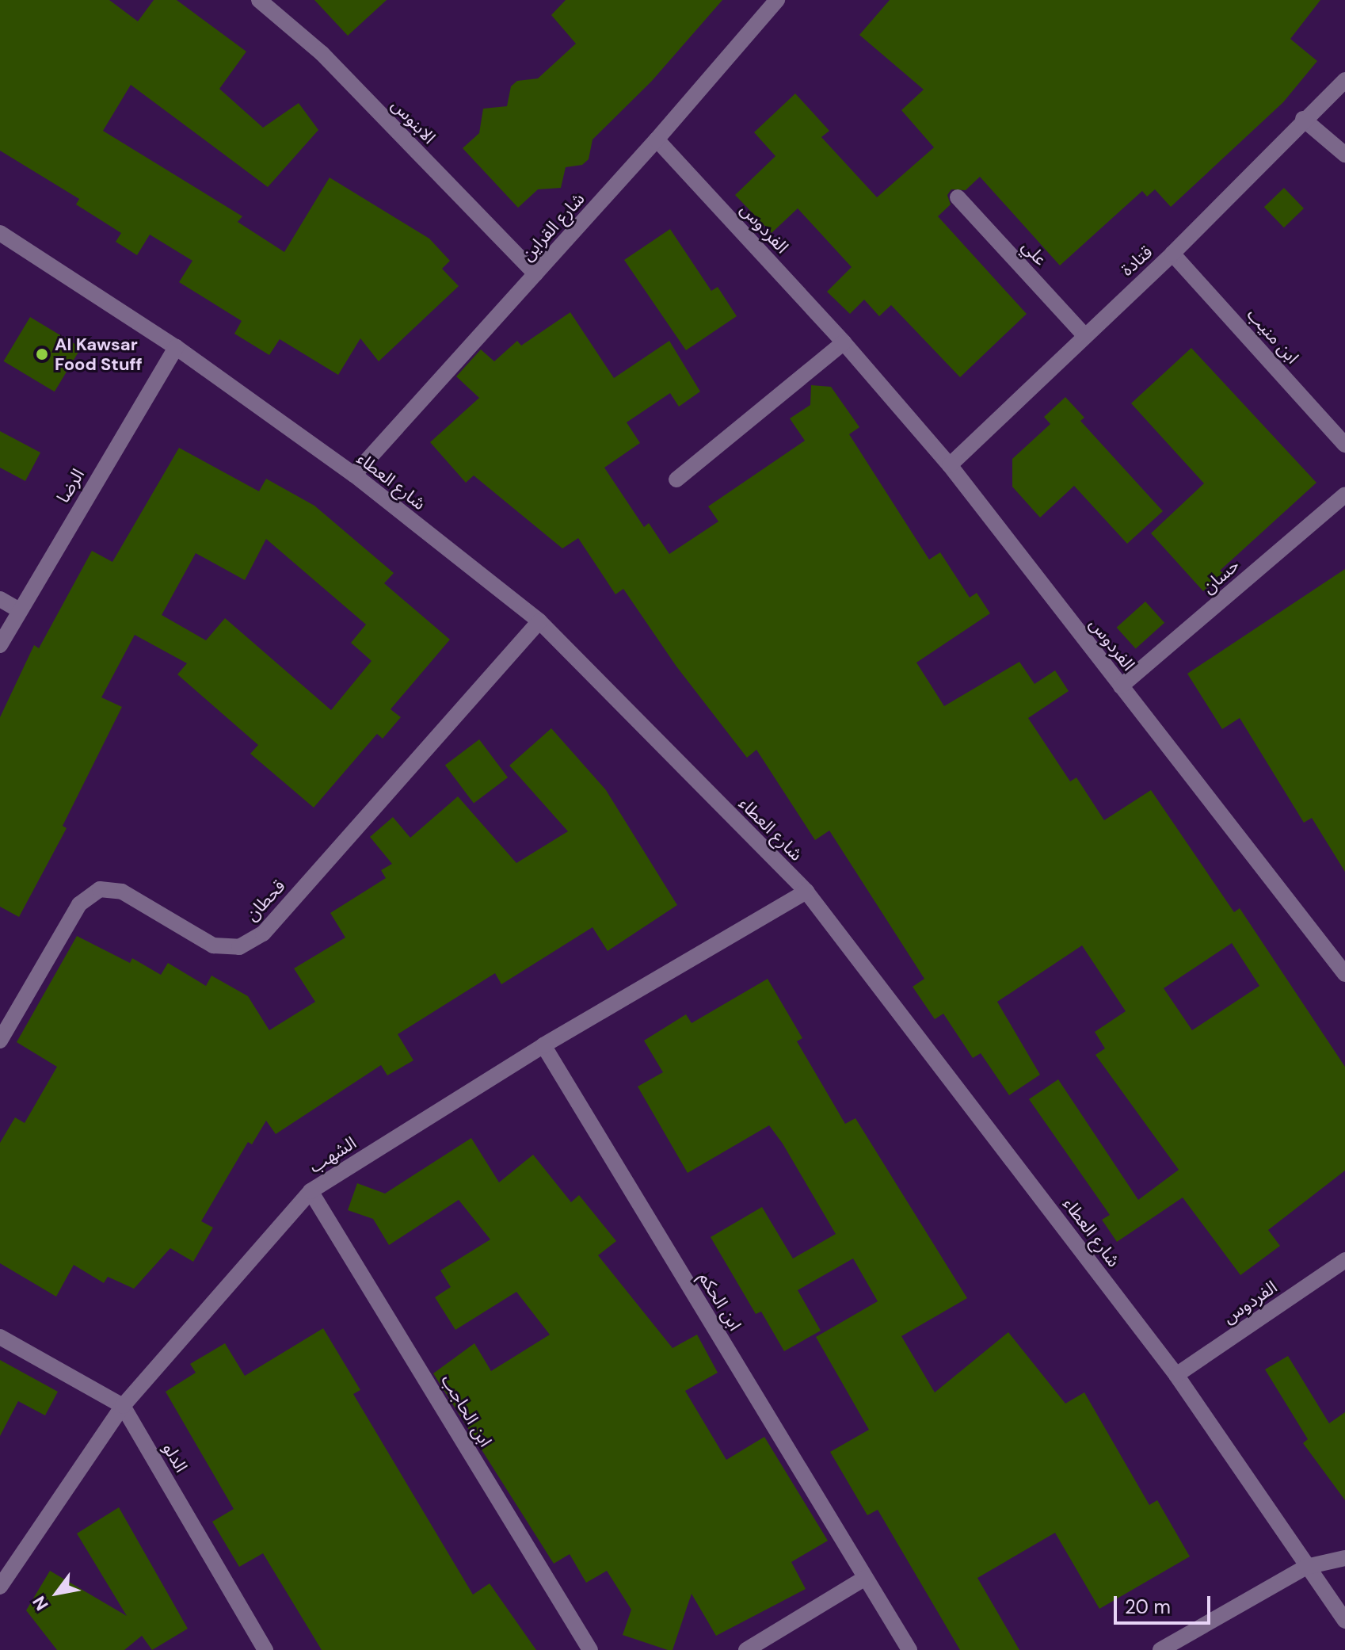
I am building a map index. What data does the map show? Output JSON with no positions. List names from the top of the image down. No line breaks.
{"streets":{"street":["الابنوس","شارع القراين","الفردوس","علي","قتادة","ابن منيب","شارع العطاء","الرضا","حسان","قحطان","الشهب","ابن الحكم","ابن الحاجب","الدلو"]},"crossings":[["الابنوس","شارع القراين"],["شارع القراين","الفردوس"],["شارع القراين","شارع العطاء"],["الفردوس","قتادة"],["الفردوس","شارع العطاء"],["الفردوس","حسان"],["علي","قتادة"],["قتادة","ابن منيب"],["شارع العطاء","الرضا"],["شارع العطاء","قحطان"],["شارع العطاء","الشهب"],["الشهب","ابن الحكم"],["الشهب","ابن الحاجب"],["الشهب","الدلو"]],"places":["Al Kawsar Food Stuff"],"scale_bar":"20 m","north":"bottom left"}
